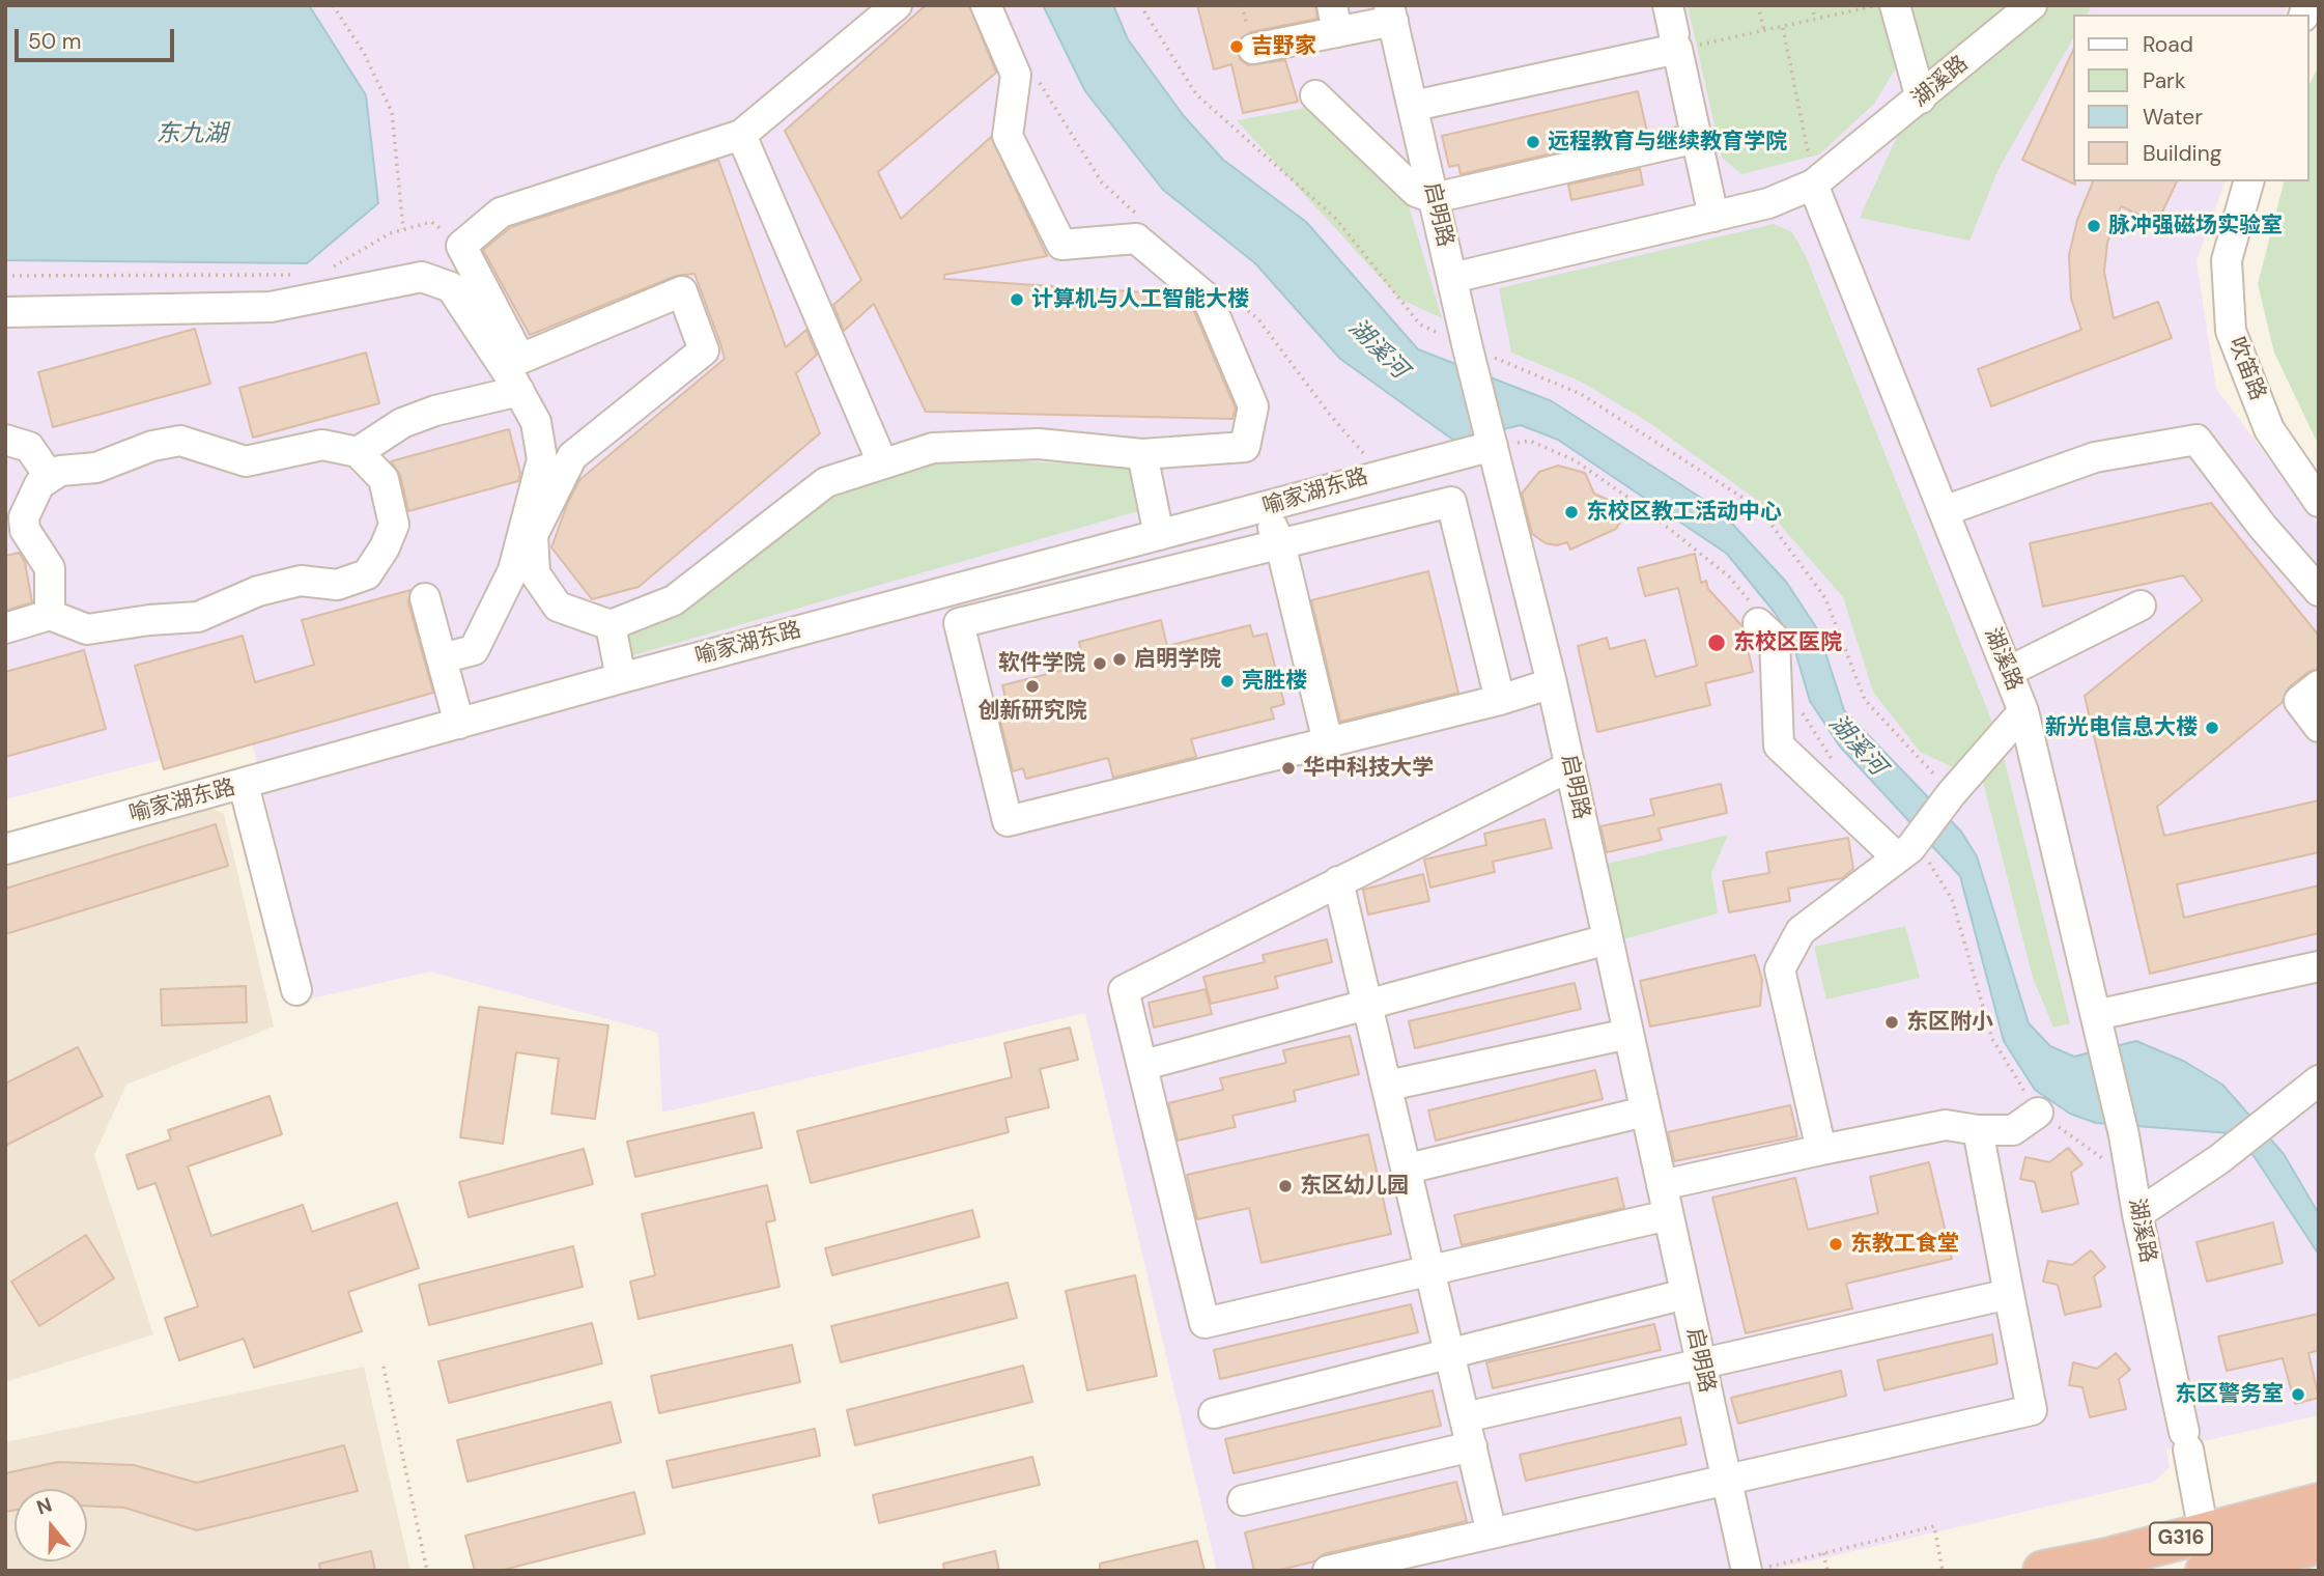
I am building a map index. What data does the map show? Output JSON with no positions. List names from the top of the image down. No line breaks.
{"streets":{"highway":["G316"],"street":["湖溪路","启明路","吹笛路","喻家湖东路"]},"crossings":[["湖溪路","G316"],["启明路","喻家湖东路"]],"water":["东九湖","湖溪河"],"places":["吉野家","远程教育与继续教育学院","脉冲强磁场实验室","计算机与人工智能大楼","东校区教工活动中心","东校区医院","启明学院","软件学院","亮胜楼","创新研究院","新光电信息大楼","华中科技大学","东区附小","东区幼儿园","东教工食堂","东区警务室"],"legend":["Road","Park","Water","Building"],"scale_bar":"50 m","north":"top"}
